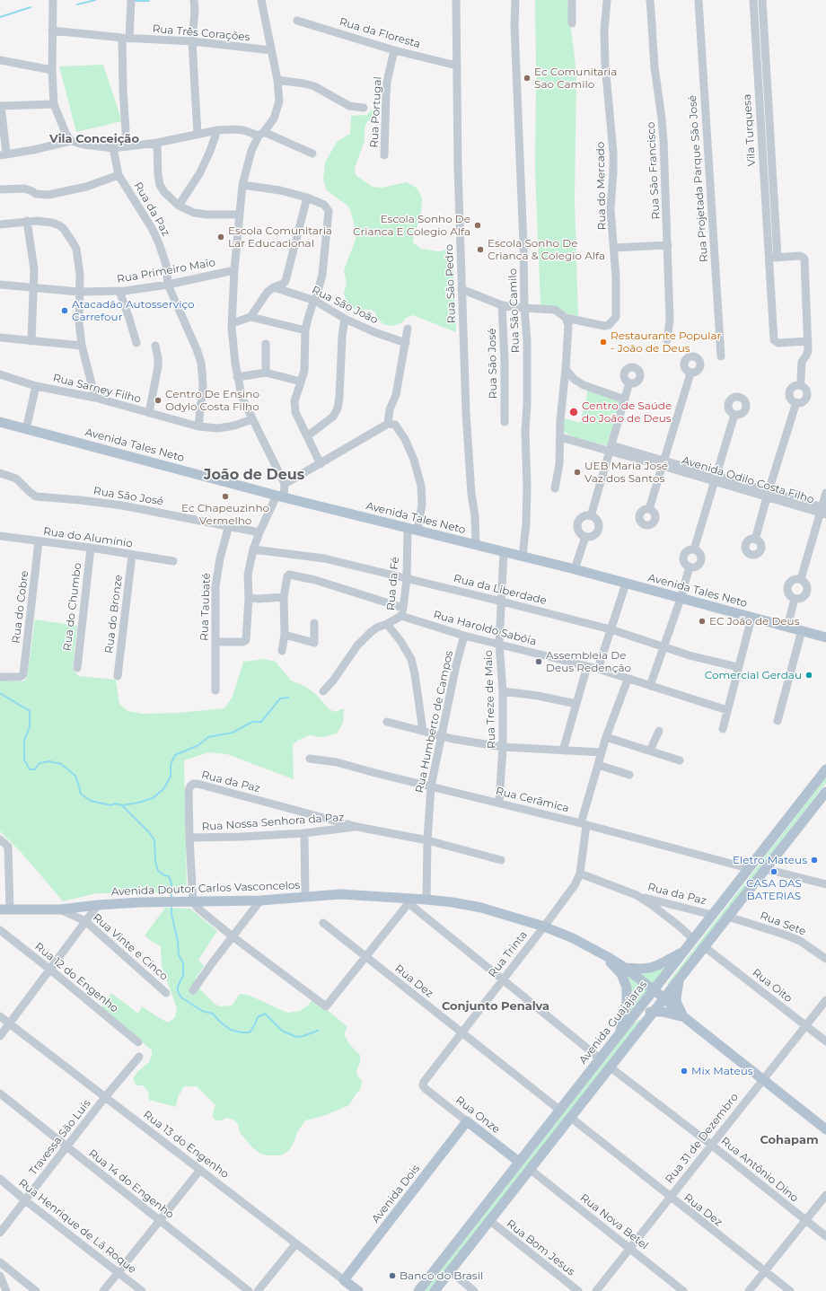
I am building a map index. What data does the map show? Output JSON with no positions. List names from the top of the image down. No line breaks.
{"streets":{"main road":["Avenida Tales Neto","Avenida Doutor Carlos Vasconcelos","Avenida Guajajaras","Rua Onze","Rua 13 do Engenho","Avenida Dois"],"street":["Rua Três Corações","Rua da Floresta","Rua Portugal","Vila Turquesa","Rua São Francisco","Rua Projetada Parque São José","Rua do Mercado","Rua da Paz","Rua Primeiro Maio","Rua São Pedro","Rua São João","Rua São Camilo","Rua São José","Rua Sarney Filho","Avenida Odilo Costa Filho","Rua do Alumínio","Rua da Fé","Rua da Liberdade","Rua do Cobre","Rua do Chumbo","Rua Taubaté","Rua do Bronze","Rua Haroldo Sabóia","Rua Treze de Maio","Rua Humberto de Campos","Rua Cerâmica","Rua Nossa Senhora da Paz","Rua Sete","Rua Vinte e Cinco","Rua Trinta","Rua 12 do Engenho","Rua Dez","Rua Oito","Travessa São Luís","Rua 31 de Dezembro","Rua Antônio Dino","Rua 14 do Engenho","Rua Nova Betel","Rua Henrique de Lã Roque","Rua Bom Jesus"]},"crossings":[["Rua da Floresta","Rua Portugal"],["Rua da Floresta","Rua São Pedro"],["Rua da Paz","Rua Primeiro Maio"],["Rua da Paz","Rua Sarney Filho"],["Rua da Paz","Rua Humberto de Campos"],["Rua da Paz","Rua Nossa Senhora da Paz"],["Rua da Paz","Avenida Doutor Carlos Vasconcelos"],["Rua da Paz","Avenida Guajajaras"],["Rua São Pedro","Avenida Tales Neto"],["Rua São Camilo","Avenida Tales Neto"],["Rua São José","Rua Taubaté"],["Avenida Tales Neto","Rua da Fé"],["Avenida Tales Neto","Rua Treze de Maio"],["Rua do Alumínio","Rua do Cobre"],["Rua do Alumínio","Rua do Chumbo"],["Rua do Alumínio","Rua do Bronze"],["Rua da Fé","Rua da Liberdade"],["Rua da Fé","Rua Haroldo Sabóia"],["Rua da Liberdade","Rua Treze de Maio"],["Rua Haroldo Sabóia","Rua Treze de Maio"],["Rua Haroldo Sabóia","Rua Humberto de Campos"],["Rua Haroldo Sabóia","Rua Trinta"],["Rua Treze de Maio","Rua Cerâmica"],["Rua Humberto de Campos","Rua Cerâmica"],["Rua Humberto de Campos","Avenida Doutor Carlos Vasconcelos"],["Rua Cerâmica","Rua Trinta"],["Rua Cerâmica","Avenida Guajajaras"],["Avenida Doutor Carlos Vasconcelos","Rua Vinte e Cinco"],["Avenida Doutor Carlos Vasconcelos","Rua Trinta"],["Avenida Doutor Carlos Vasconcelos","Avenida Guajajaras"],["Avenida Doutor Carlos Vasconcelos","Rua 31 de Dezembro"],["Rua Trinta","Rua Dez"],["Rua Trinta","Rua Onze"],["Rua Dez","Avenida Guajajaras"],["Rua Dez","Rua 31 de Dezembro"],["Rua Oito","Rua 31 de Dezembro"],["Avenida Guajajaras","Rua Onze"],["Rua Onze","Avenida Dois"],["Travessa São Luís","Rua 13 do Engenho"],["Travessa São Luís","Rua 14 do Engenho"],["Travessa São Luís","Rua Henrique de Lã Roque"],["Rua 31 de Dezembro","Rua Antônio Dino"],["Rua 31 de Dezembro","Rua Nova Betel"],["Rua 13 do Engenho","Avenida Dois"]],"districts":["Vila Conceição","João de Deus","Conjunto Penalva","Cohapam"],"places":["Ec Comunitaria Sao Camilo","Escola Sonho De Crianca E Colegio Alfa","Escola Comunitaria Lar Educacional","Escola Sonho De Crianca & Colegio Alfa","Atacadão Autosserviço Carrefour","Restaurante Popular - João de Deus","Centro De Ensino Odylo Costa Filho","Centro de Saúde do João de Deus","UEB Maria José Vaz dos Santos","Ec Chapeuzinho Vermelho","EC João de Deus","Assembleia De Deus Redenção","Comercial Gerdau","Eletro Mateus","CASA DAS BATERIAS","Mix Mateus","Banco do Brasil"]}
